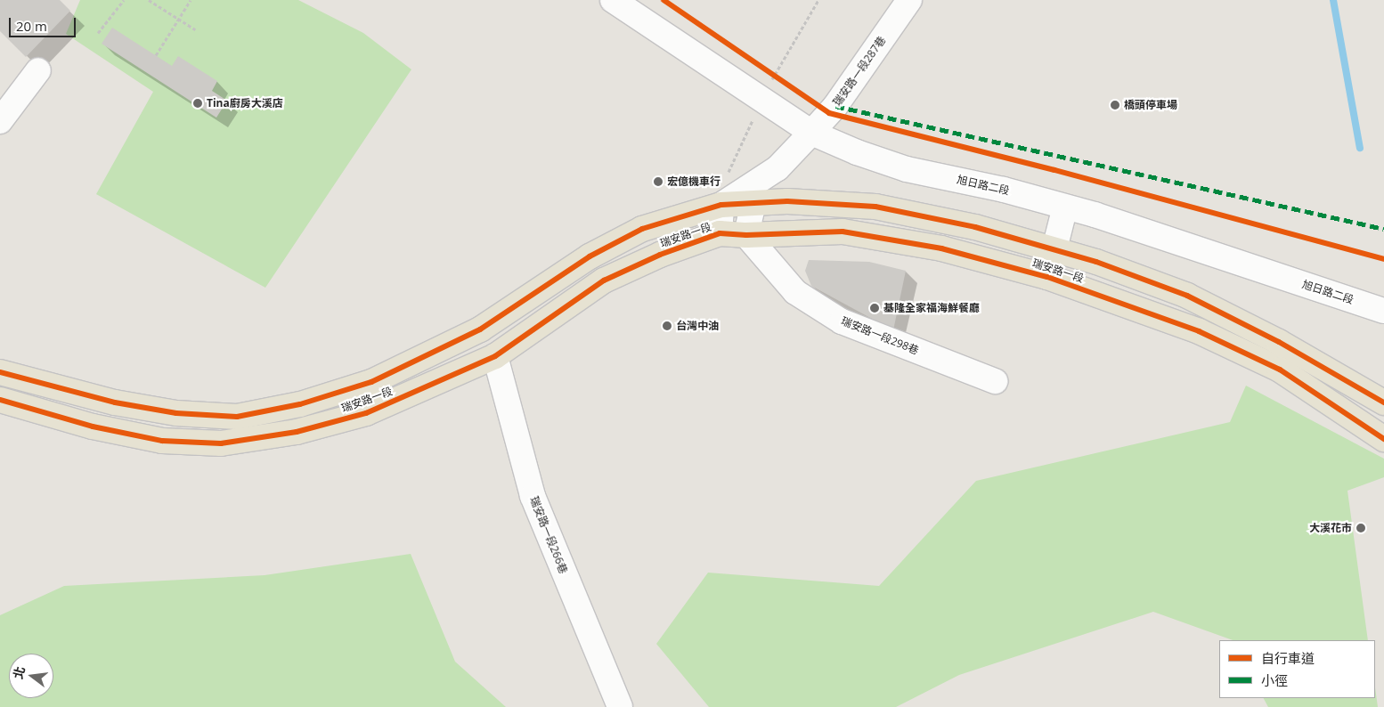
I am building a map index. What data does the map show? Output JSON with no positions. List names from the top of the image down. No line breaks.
{"streets":{"main road":["瑞安路一段"],"street":["瑞安路一段287巷","旭日路二段","瑞安路一段298巷","瑞安路一段266巷"]},"crossings":[["瑞安路一段287巷","旭日路二段"],["瑞安路一段287巷","瑞安路一段"],["瑞安路一段","瑞安路一段298巷"],["瑞安路一段","瑞安路一段266巷"]],"places":["Tina廚房大溪店","橋頭停車場","宏億機車行","基隆全家福海鮮餐廳","台灣中油","大溪花市"],"legend":["自行車道","小徑"],"scale_bar":"20 m","north":"left"}
